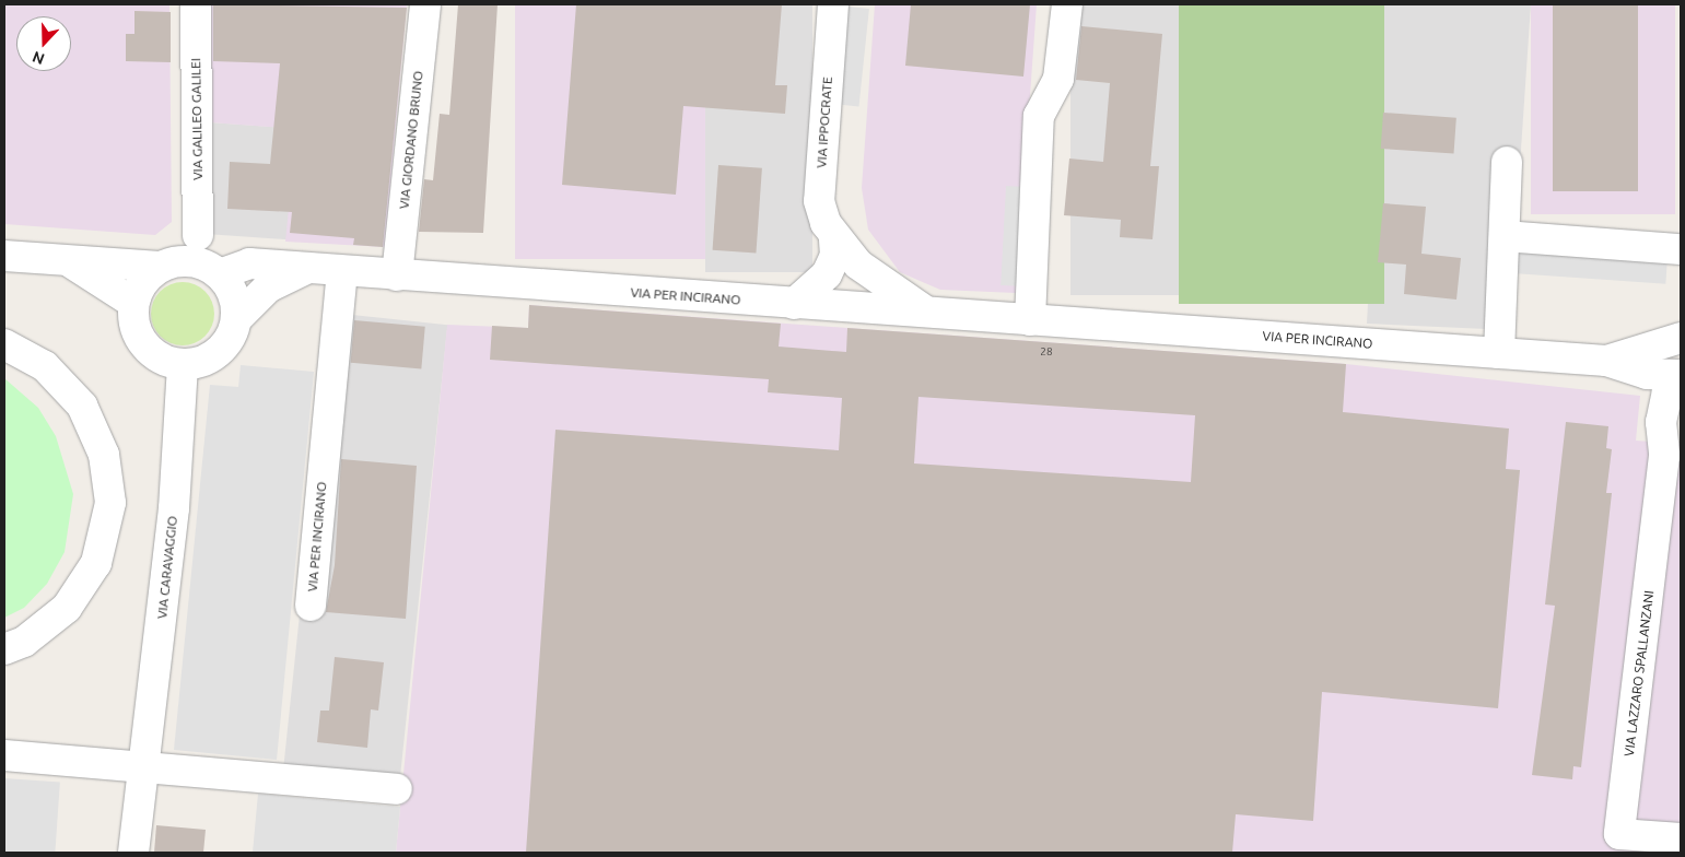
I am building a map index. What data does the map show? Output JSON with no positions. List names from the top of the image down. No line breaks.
{"streets":{"street":["VIA GALILEO GALILEI","VIA IPPOCRATE","VIA GIORDANO BRUNO","VIA PER INCIRANO","VIA CARAVAGGIO","VIA LAZZARO SPALLANZANI"]},"crossings":[["VIA GALILEO GALILEI","VIA PER INCIRANO"],["VIA GALILEO GALILEI","VIA CARAVAGGIO"],["VIA IPPOCRATE","VIA PER INCIRANO"],["VIA GIORDANO BRUNO","VIA PER INCIRANO"],["VIA PER INCIRANO","VIA CARAVAGGIO"],["VIA PER INCIRANO","VIA LAZZARO SPALLANZANI"]],"house_numbers":["28"],"north":"bottom"}
